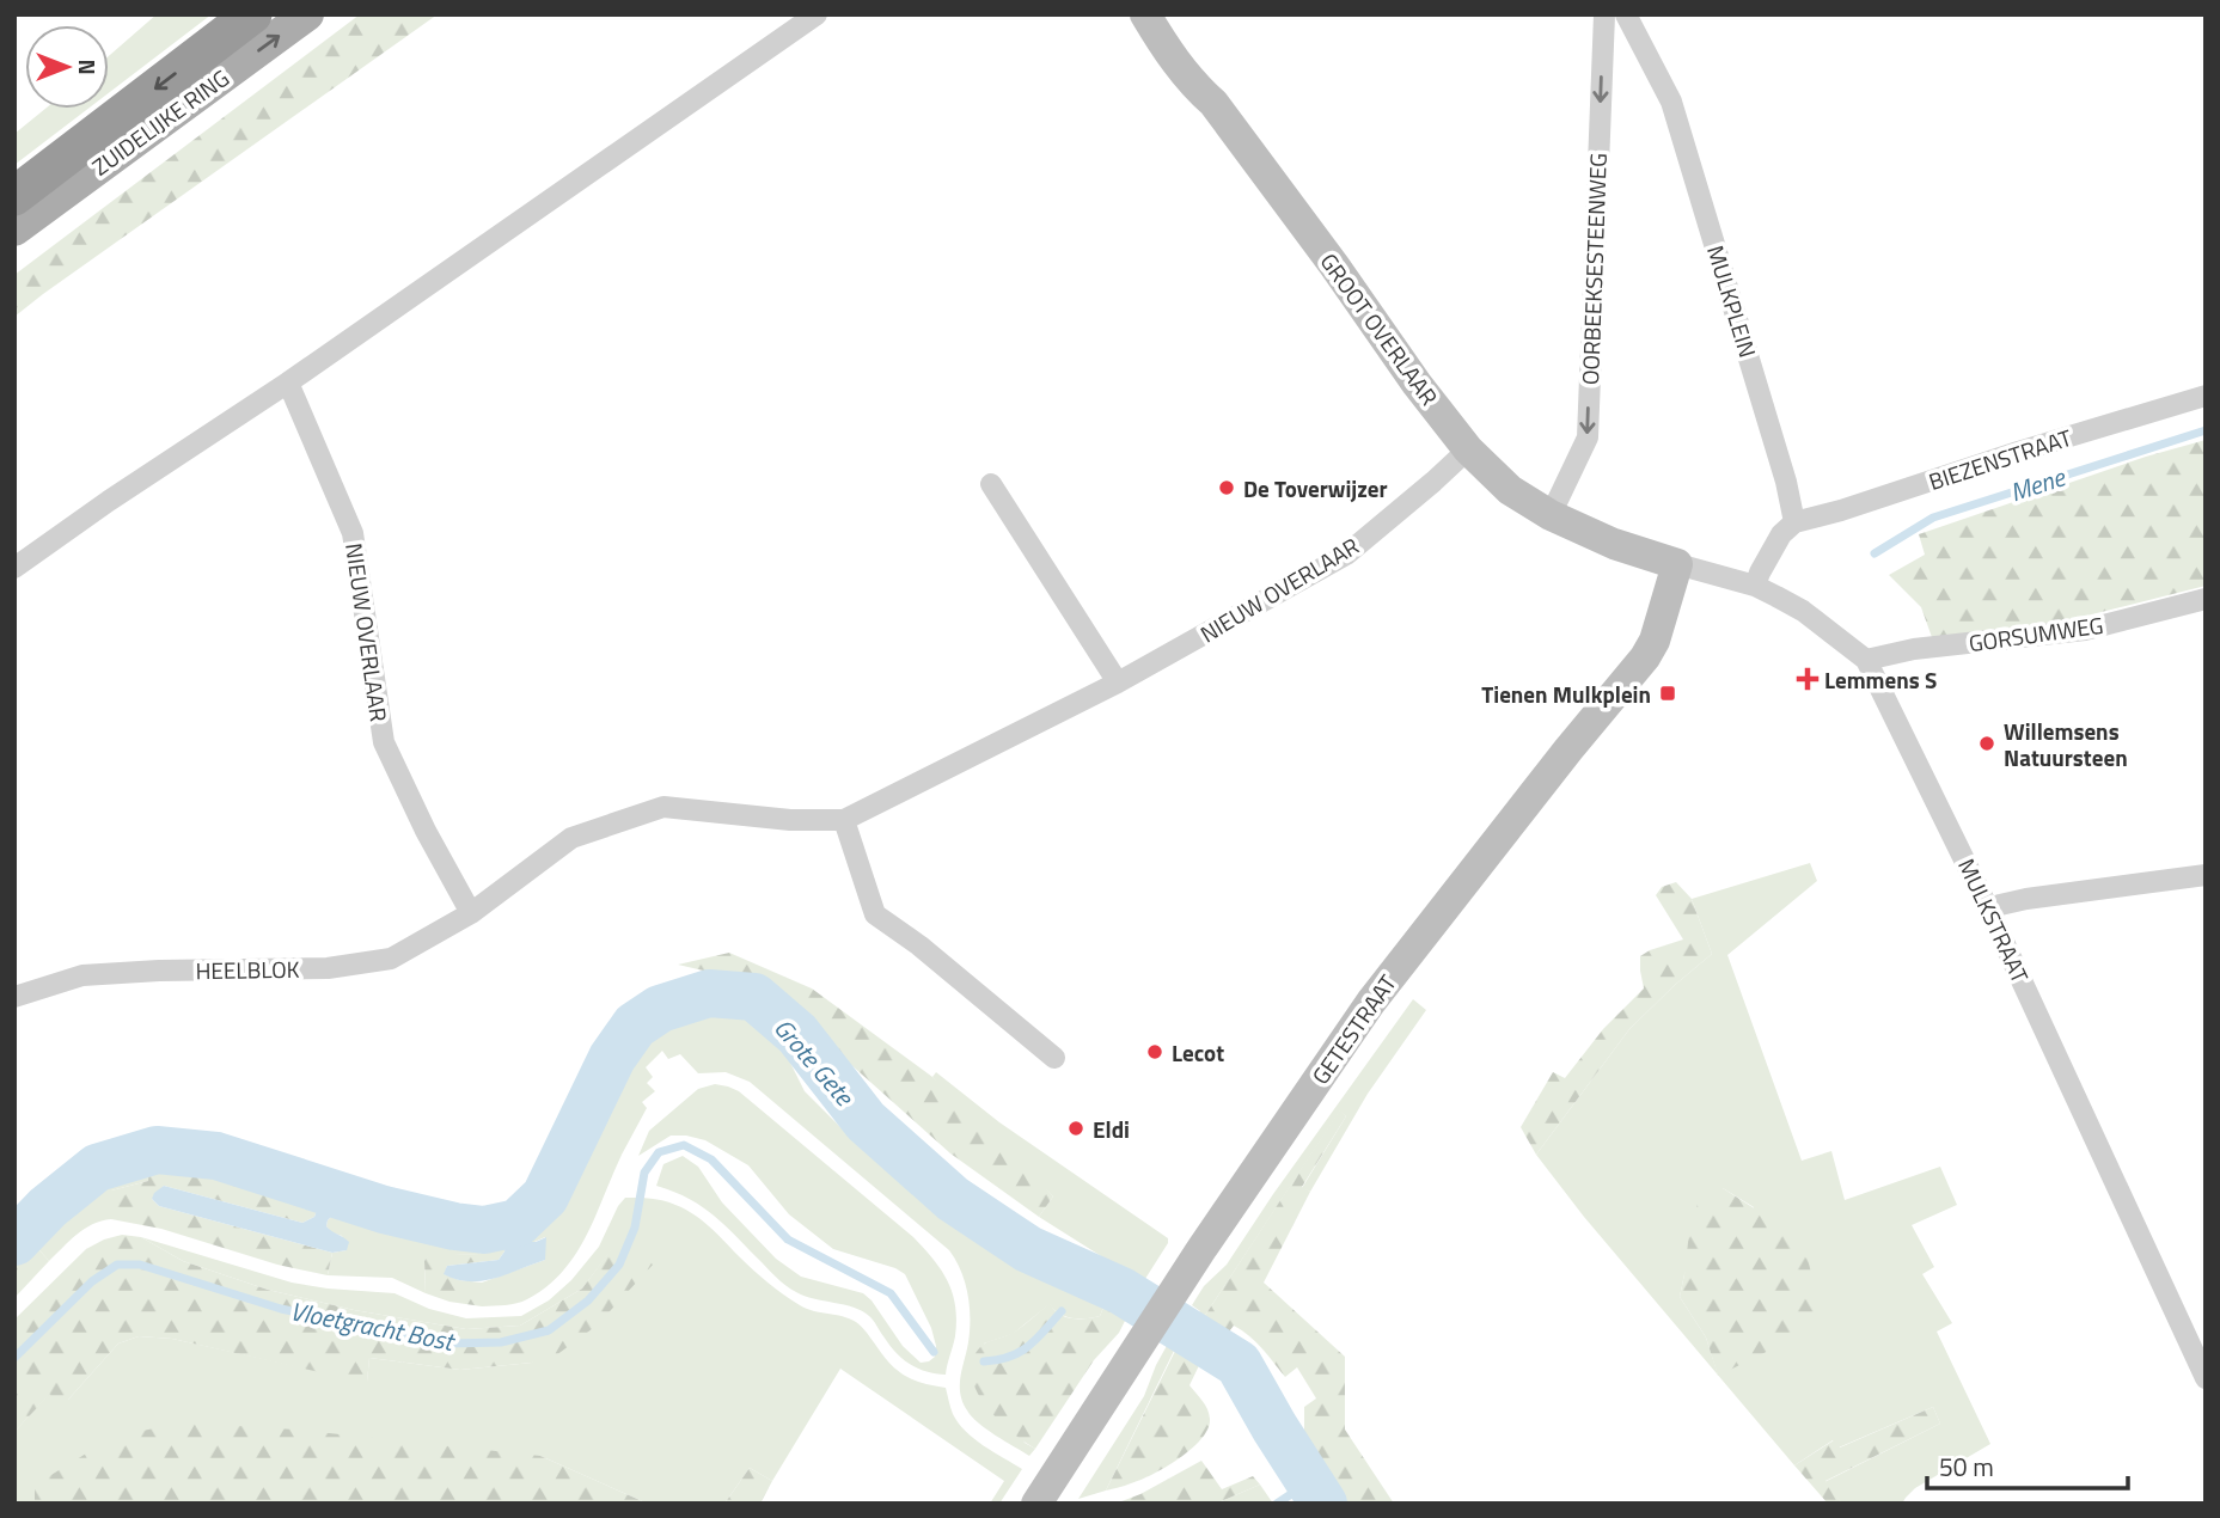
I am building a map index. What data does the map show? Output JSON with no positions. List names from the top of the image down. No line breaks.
{"streets":{"highway":["ZUIDELIJKE RING"],"street":["OORBEEKSESTEENWEG","MULKPLEIN","GROOT OVERLAAR","BIEZENSTRAAT","NIEUW OVERLAAR","GORSUMWEG","MULKSTRAAT","HEELBLOK","GETESTRAAT"]},"crossings":[["OORBEEKSESTEENWEG","GROOT OVERLAAR"],["MULKPLEIN","BIEZENSTRAAT"],["GROOT OVERLAAR","NIEUW OVERLAAR"],["GROOT OVERLAAR","MULKSTRAAT"],["GROOT OVERLAAR","GETESTRAAT"],["NIEUW OVERLAAR","HEELBLOK"],["GORSUMWEG","MULKSTRAAT"],["MULKSTRAAT","GETESTRAAT"]],"one_way":["OORBEEKSESTEENWEG"],"water":["Mene","Grote Gete","Vloetgracht Bost"],"places":{"other":["De Toverwijzer","Willemsens Natuursteen","Lecot","Eldi"],"health":["Lemmens S"],"transit":["Tienen Mulkplein"]},"scale_bar":"50 m","north":"right"}
